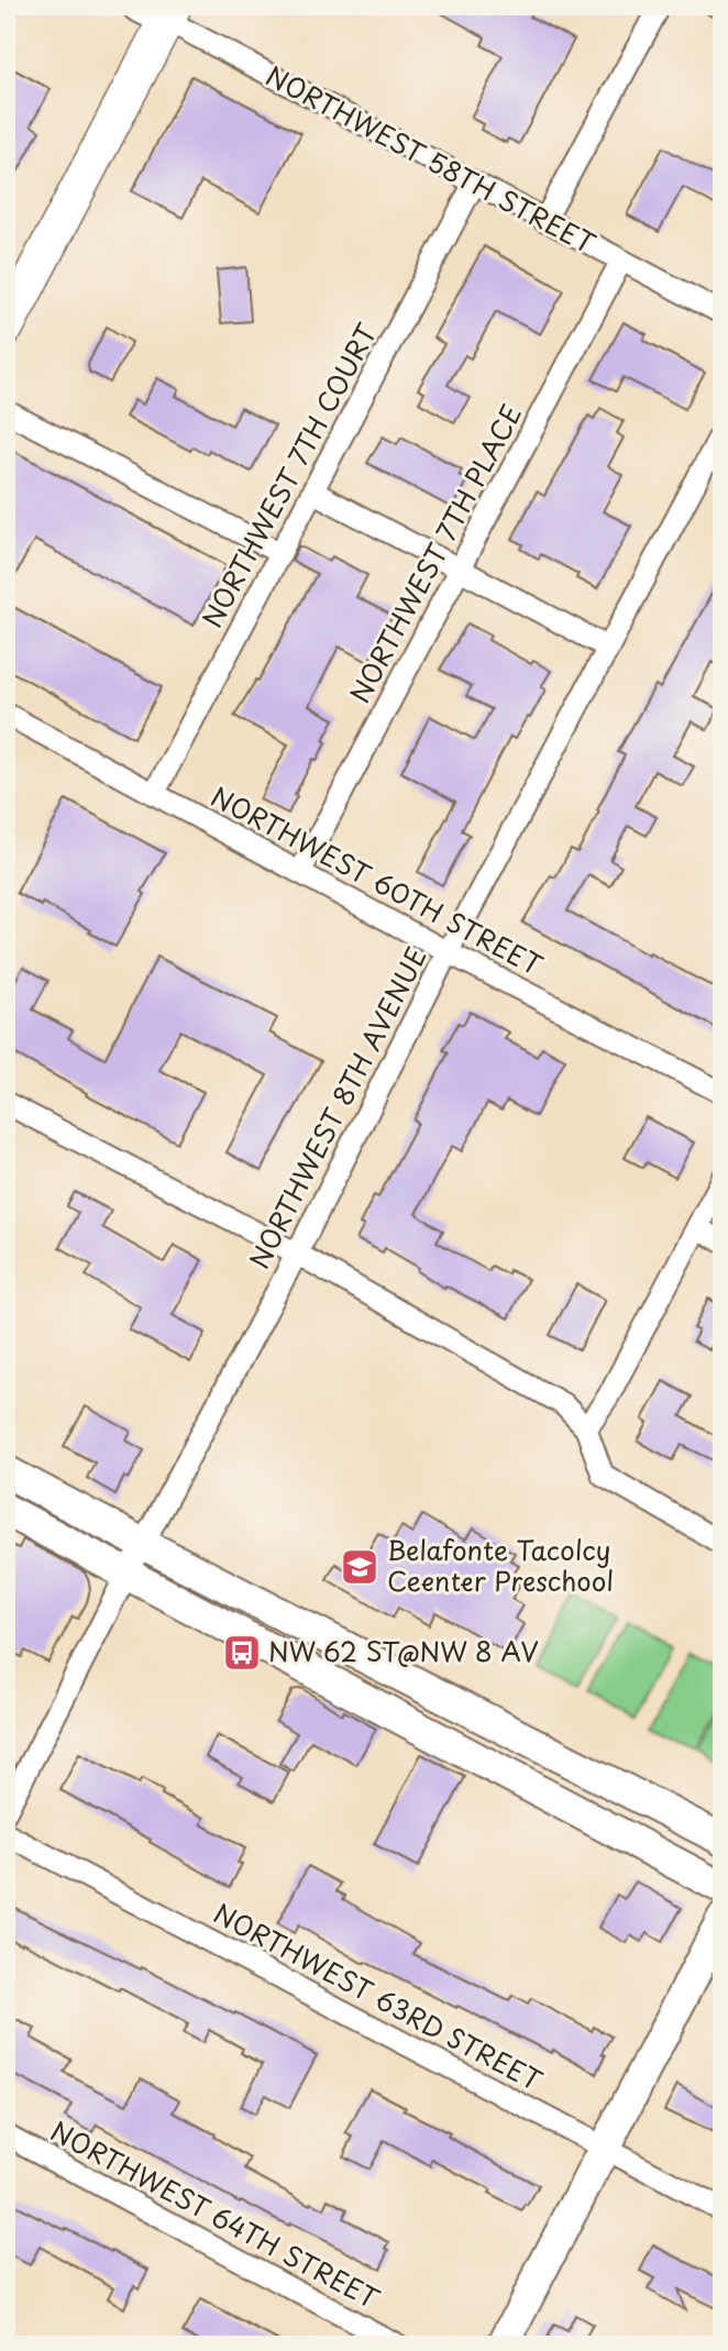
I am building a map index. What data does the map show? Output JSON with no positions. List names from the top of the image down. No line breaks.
{"streets":{"street":["NORTHWEST 58TH STREET","NORTHWEST 7TH COURT","NORTHWEST 7TH PLACE","NORTHWEST 60TH STREET","NORTHWEST 8TH AVENUE","NORTHWEST 63RD STREET","NORTHWEST 64TH STREET"]},"crossings":[["NORTHWEST 58TH STREET","NORTHWEST 7TH COURT"],["NORTHWEST 58TH STREET","NORTHWEST 7TH PLACE"],["NORTHWEST 7TH COURT","NORTHWEST 60TH STREET"],["NORTHWEST 7TH PLACE","NORTHWEST 60TH STREET"],["NORTHWEST 60TH STREET","NORTHWEST 8TH AVENUE"]],"places":{"school or university":["Belafonte Tacolcy Ceenter Preschool"],"bus stop":["NW 62 ST@NW 8 AV"]}}
